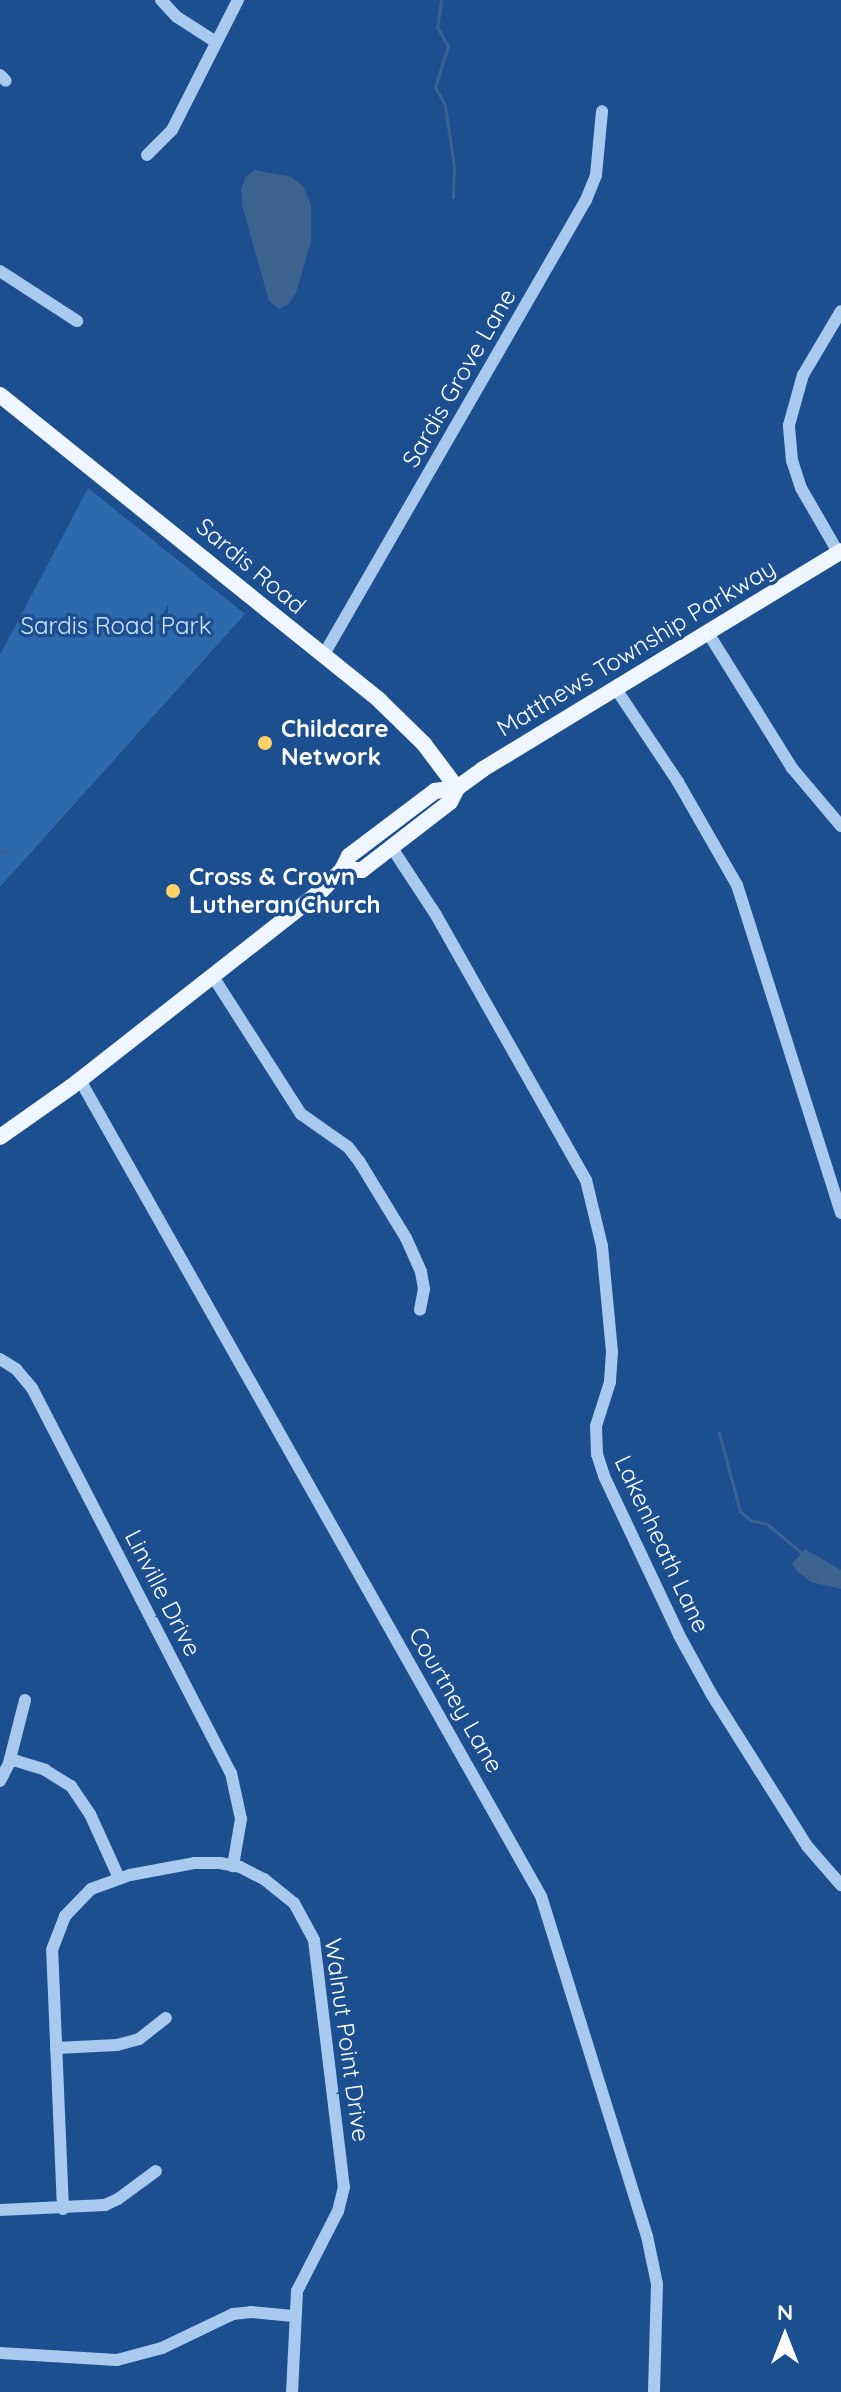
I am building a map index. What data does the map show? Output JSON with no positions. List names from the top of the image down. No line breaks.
{"streets":{"main road":["Sardis Road","Matthews Township Parkway"],"street":["Sardis Grove Lane","Lakenheath Lane","Linville Drive","Courtney Lane","Walnut Point Drive"]},"crossings":[["Sardis Grove Lane","Sardis Road"],["Sardis Road","Matthews Township Parkway"],["Linville Drive","Walnut Point Drive"]],"parks":["Sardis Road Park"],"places":["Childcare Network","Cross & Crown Lutheran Church"],"north":"top"}
